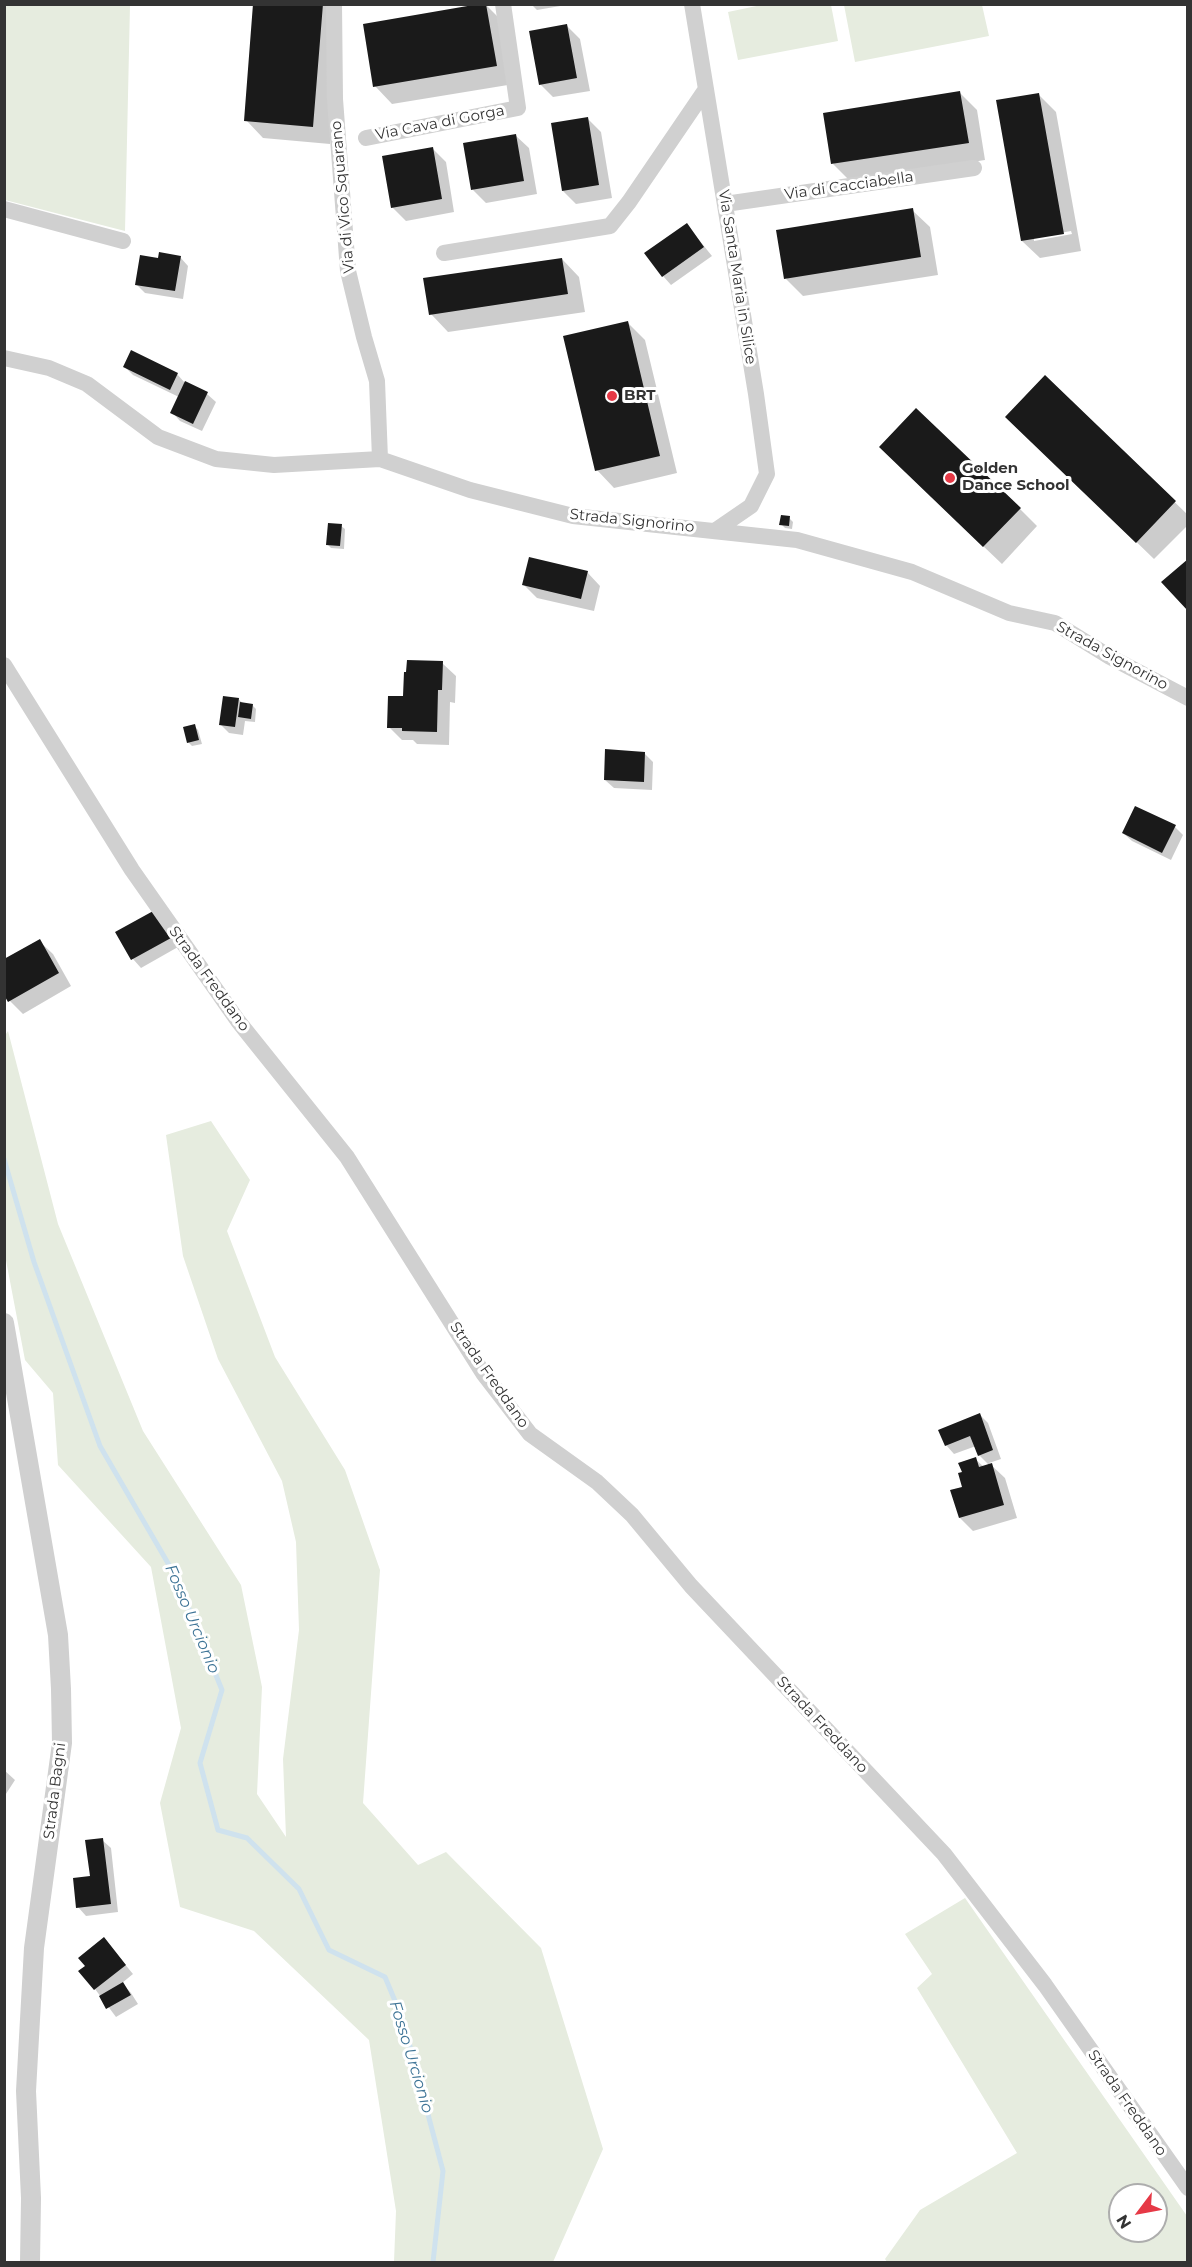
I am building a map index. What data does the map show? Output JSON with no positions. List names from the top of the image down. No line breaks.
{"streets":{"street":["Via Cava di Gorga","Via di Cacciabella","Via di Vico Squarano","Via Santa Maria in Silice","Strada Signorino","Strada Freddano","Strada Bagni"]},"crossings":[["Via di Cacciabella","Via Santa Maria in Silice"],["Via di Vico Squarano","Strada Signorino"],["Via Santa Maria in Silice","Strada Signorino"]],"water":["Fosso Urcionio"],"places":["BRT","Golden Dance School"],"north":"bottom left"}
